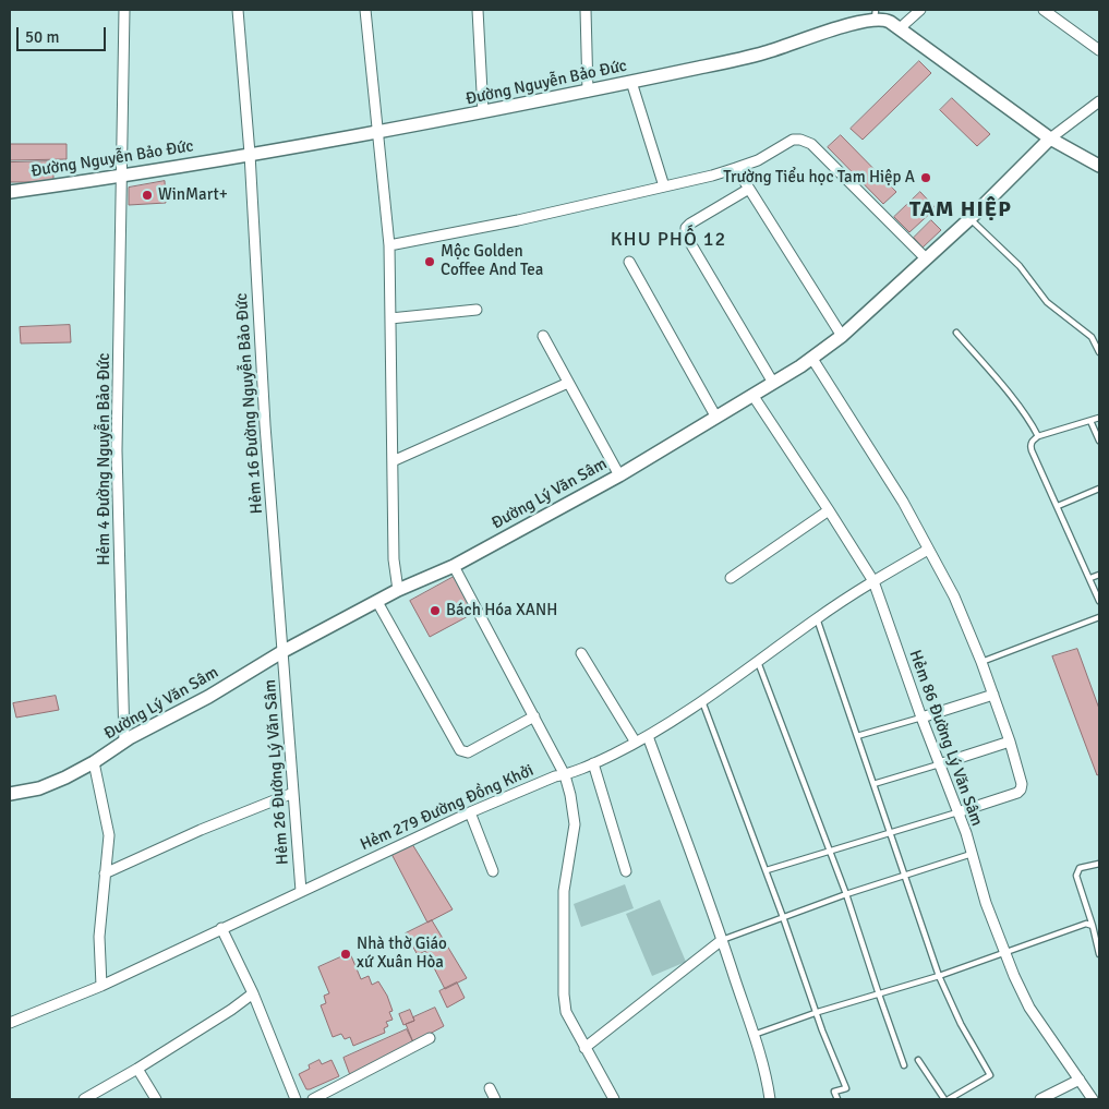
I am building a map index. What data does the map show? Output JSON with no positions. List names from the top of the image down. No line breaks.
{"streets":{"street":["Đường Nguyễn Bảo Đức","Hẻm 16 Đường Nguyễn Bảo Đức","Hẻm 4 Đường Nguyễn Bảo Đức","Đường Lý Văn Sâm","Hẻm 86 Đường Lý Văn Sâm","Hẻm 26 Đường Lý Văn Sâm","Hẻm 279 Đường Đồng Khởi"]},"crossings":[["Đường Nguyễn Bảo Đức","Hẻm 16 Đường Nguyễn Bảo Đức"],["Đường Nguyễn Bảo Đức","Hẻm 4 Đường Nguyễn Bảo Đức"],["Đường Nguyễn Bảo Đức","Đường Lý Văn Sâm"],["Hẻm 16 Đường Nguyễn Bảo Đức","Đường Lý Văn Sâm"],["Hẻm 16 Đường Nguyễn Bảo Đức","Hẻm 26 Đường Lý Văn Sâm"],["Hẻm 4 Đường Nguyễn Bảo Đức","Đường Lý Văn Sâm"],["Đường Lý Văn Sâm","Hẻm 86 Đường Lý Văn Sâm"],["Đường Lý Văn Sâm","Hẻm 26 Đường Lý Văn Sâm"],["Hẻm 86 Đường Lý Văn Sâm","Hẻm 279 Đường Đồng Khởi"],["Hẻm 26 Đường Lý Văn Sâm","Hẻm 279 Đường Đồng Khởi"]],"districts":["TAM HIỆP","KHU PHỐ 12"],"places":["Trường Tiểu học Tam Hiệp A","WinMart+","Mộc Golden Coffee And Tea","Bách Hóa XANH","Nhà thờ Giáo xứ Xuân Hòa"],"scale_bar":"50 m"}
